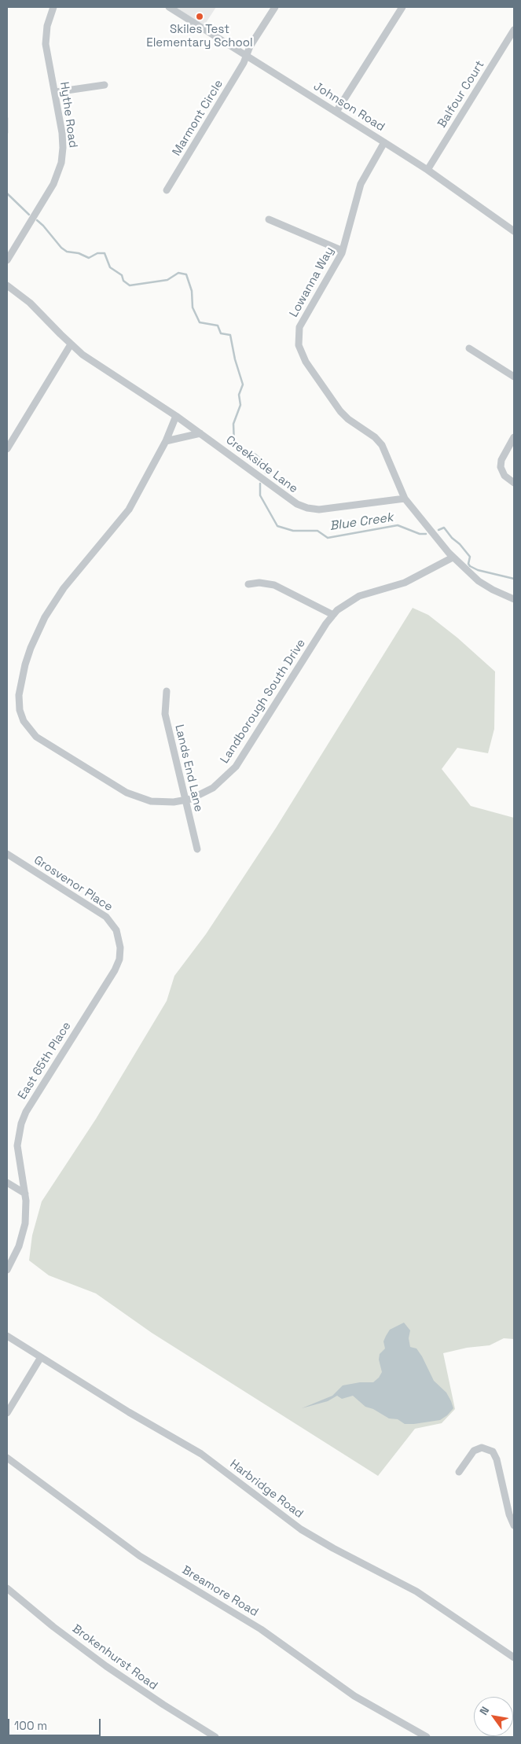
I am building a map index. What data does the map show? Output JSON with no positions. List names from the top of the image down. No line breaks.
{"streets":{"street":["Balfour Court","Johnson Road","Hythe Road","Marmont Circle","Lowanna Way","Creekside Lane","Landborough South Drive","Lands End Lane","Grosvenor Place","East 65th Place","Harbridge Road","Breamore Road","Brokenhurst Road"]},"crossings":[["Balfour Court","Johnson Road"],["Johnson Road","Marmont Circle"],["Johnson Road","Lowanna Way"],["Lowanna Way","Creekside Lane"],["Creekside Lane","Landborough South Drive"],["Landborough South Drive","Lands End Lane"],["Grosvenor Place","East 65th Place"]],"water":["Blue Creek"],"places":["Skiles Test Elementary School"],"scale_bar":"100 m","north":"top left"}
